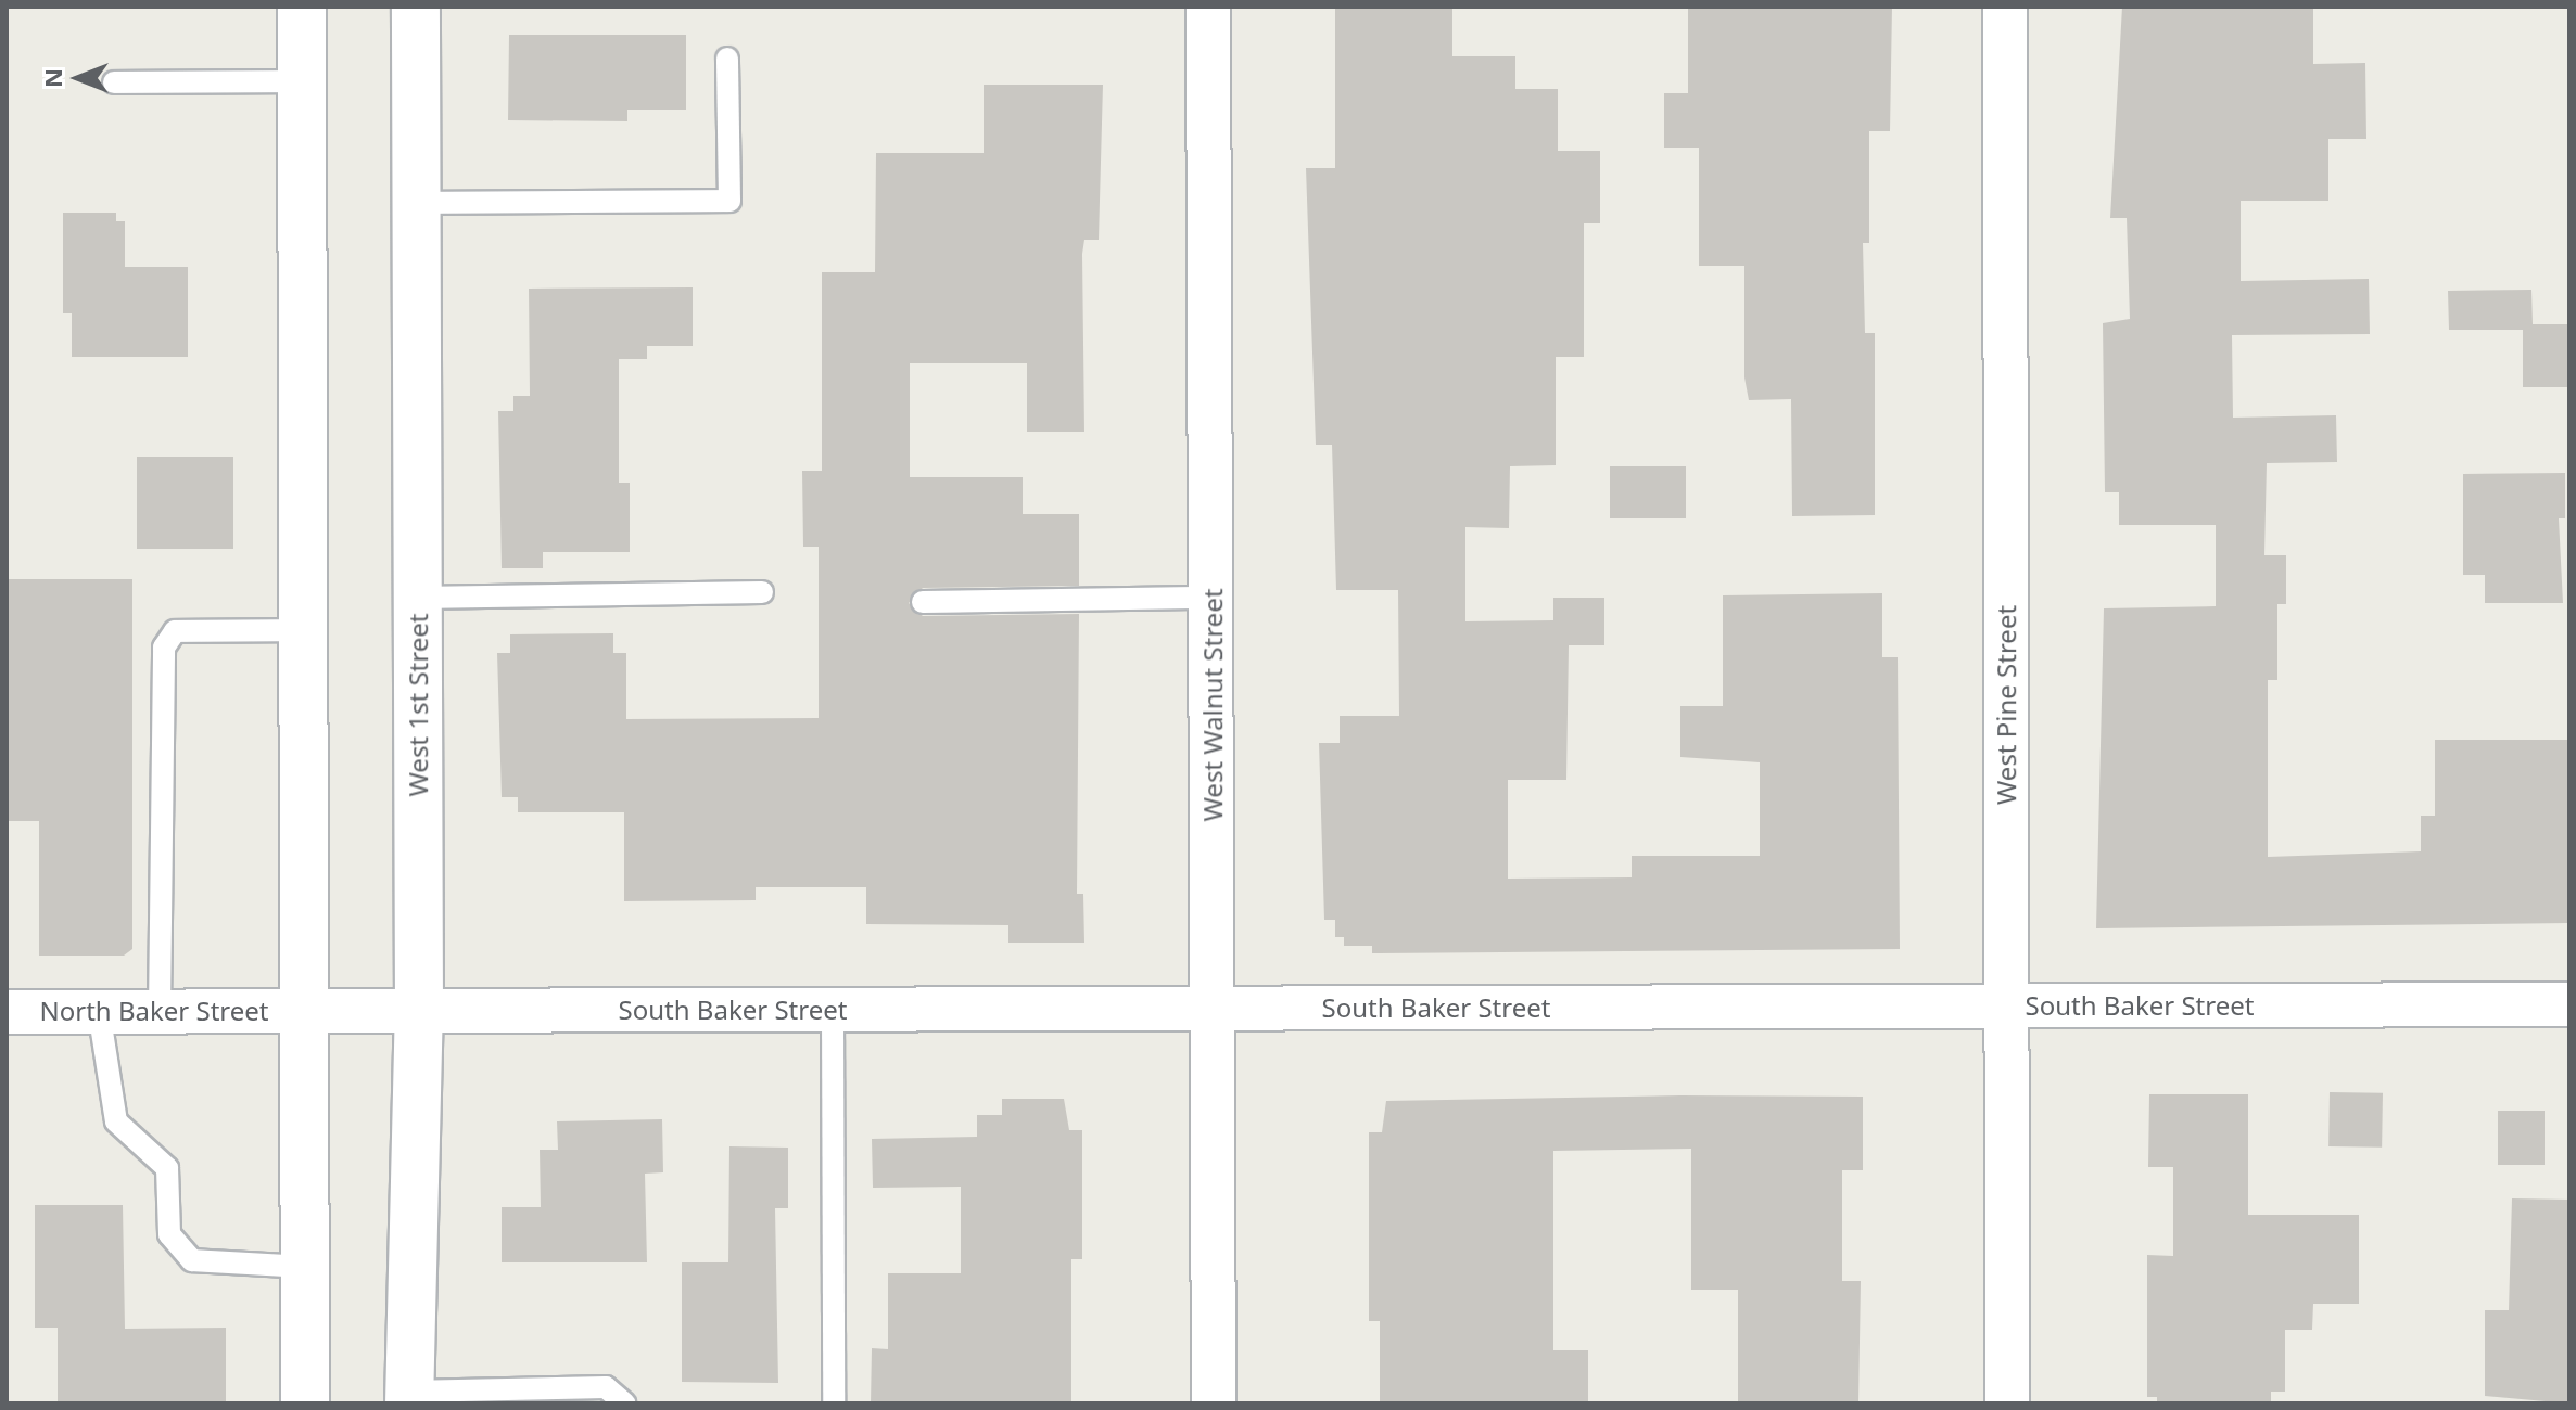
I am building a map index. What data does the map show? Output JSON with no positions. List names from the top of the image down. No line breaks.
{"streets":{"main road":["West 1st Street"],"street":["West Walnut Street","West Pine Street","South Baker Street","North Baker Street"]},"crossings":[["West 1st Street","South Baker Street"],["West Walnut Street","South Baker Street"],["West Pine Street","South Baker Street"],["South Baker Street","North Baker Street"]],"north":"left"}
